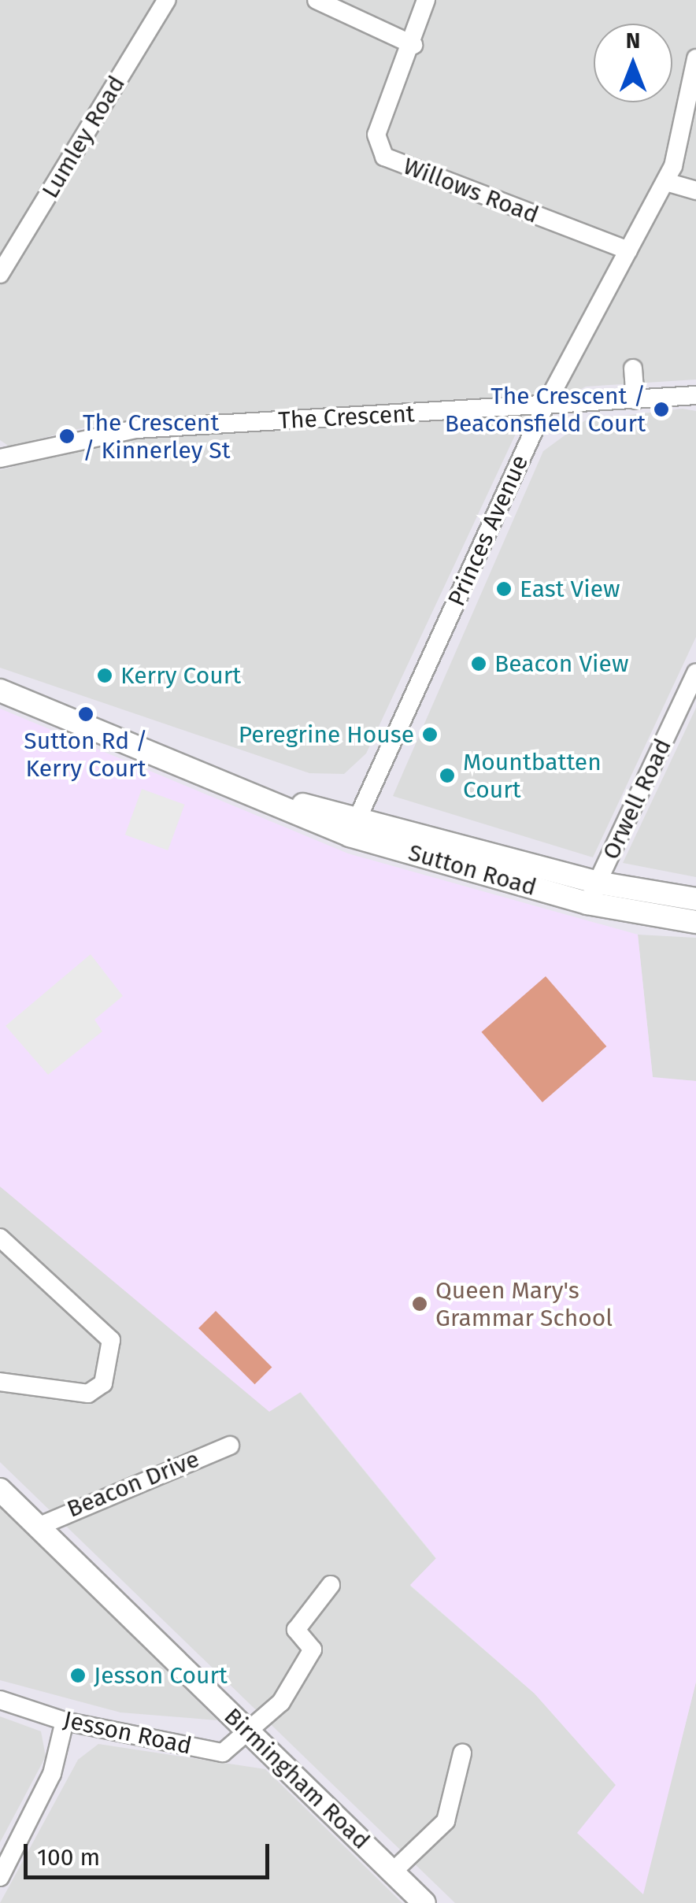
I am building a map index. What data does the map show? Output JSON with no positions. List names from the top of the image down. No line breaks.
{"streets":{"street":["Lumley Road","Willows Road","The Crescent","Princes Avenue","Orwell Road","Sutton Road","Beacon Drive","Jesson Road","Birmingham Road"]},"crossings":[["Willows Road","Princes Avenue"],["The Crescent","Princes Avenue"],["Princes Avenue","Sutton Road"],["Orwell Road","Sutton Road"],["Beacon Drive","Birmingham Road"],["Jesson Road","Birmingham Road"]],"places":["The Crescent / Beaconsfield Court","The Crescent / Kinnerley St","East View","Beacon View","Kerry Court","Sutton Rd / Kerry Court","Peregrine House","Mountbatten Court","Queen Mary's Grammar School","Jesson Court"],"scale_bar":"100 m","north":"top"}
